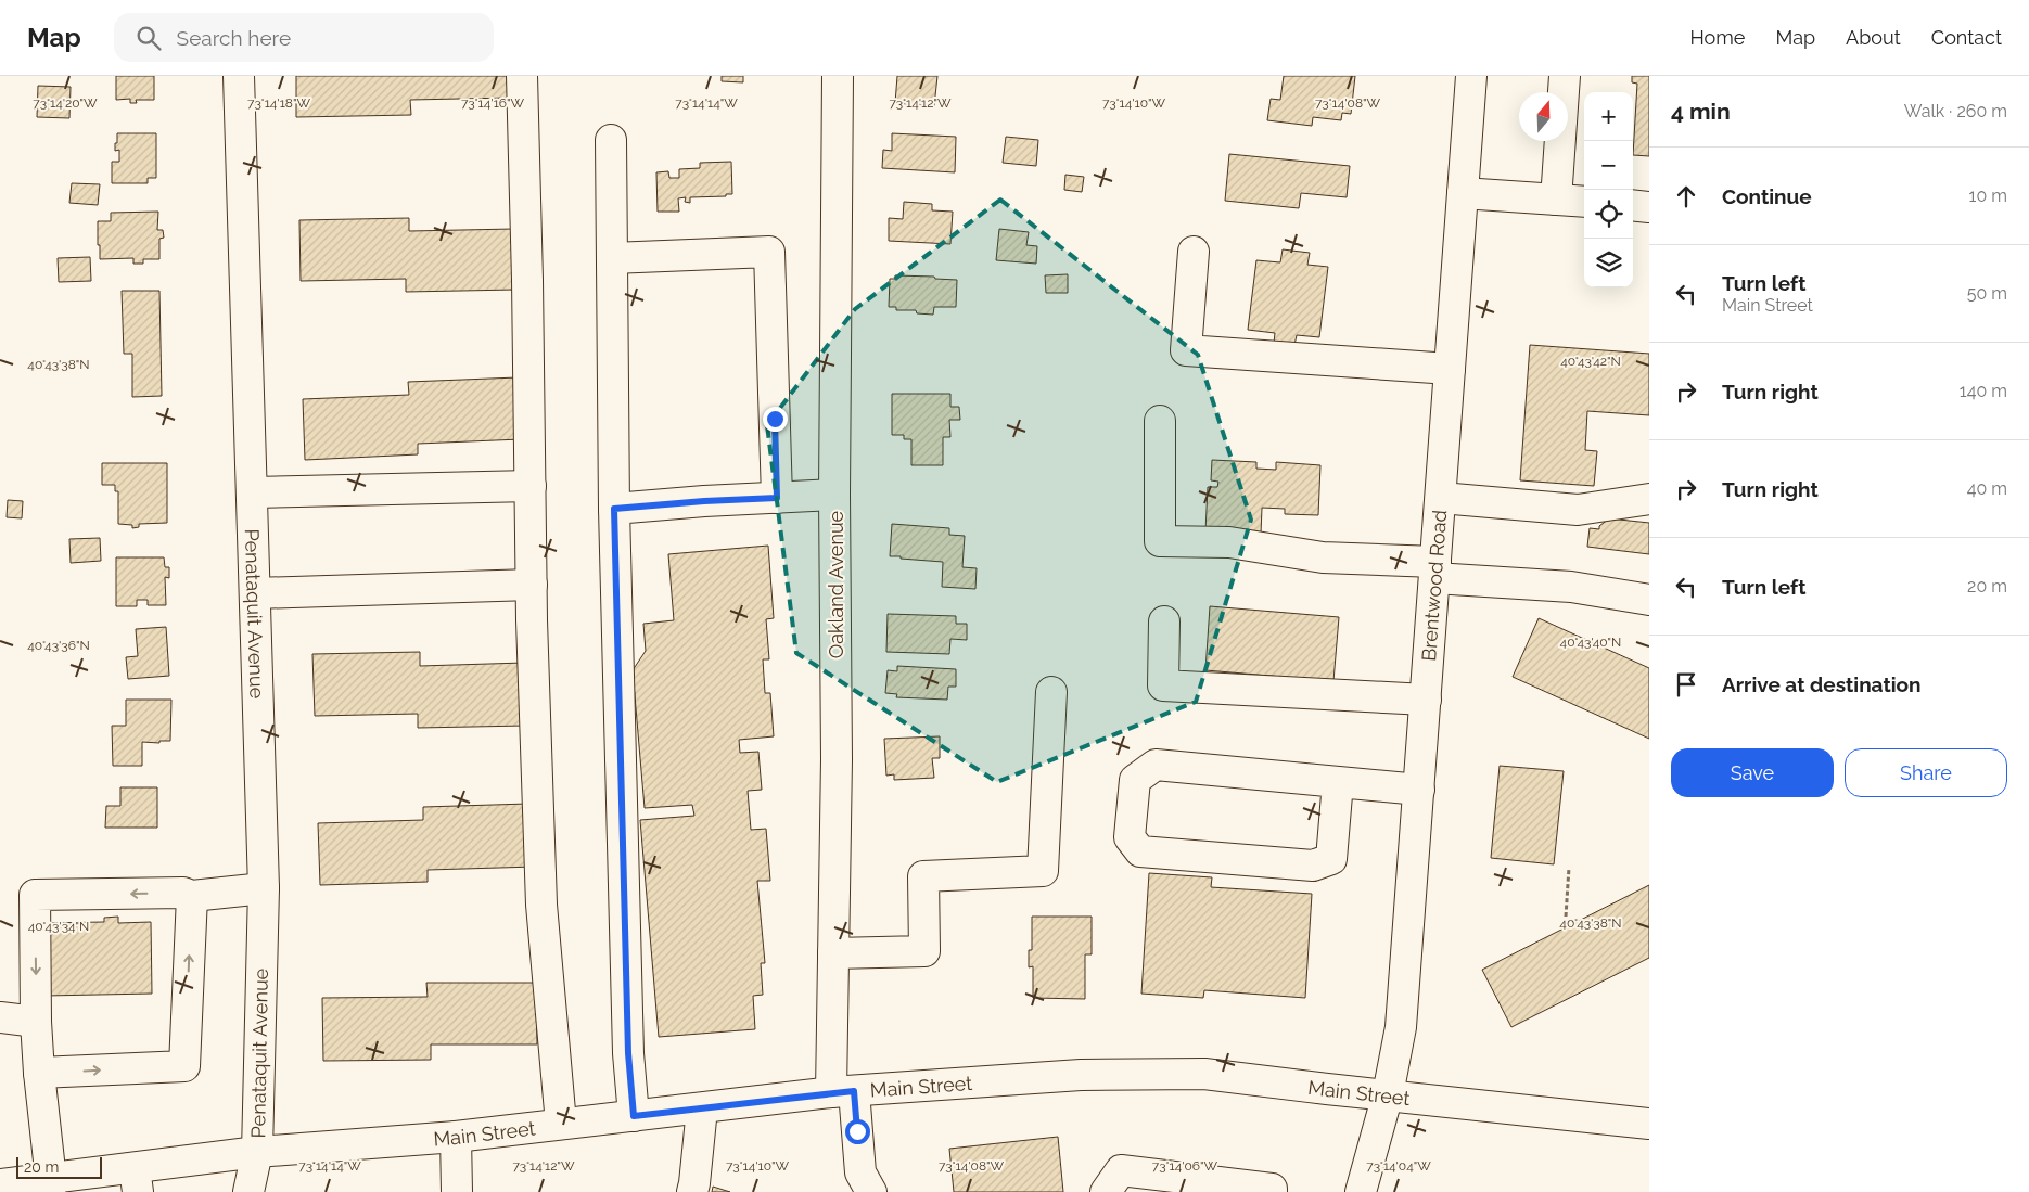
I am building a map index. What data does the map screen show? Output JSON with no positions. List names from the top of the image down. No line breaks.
{"streets":{"street":["Oakland Avenue","Brentwood Road","Penataquit Avenue","Main Street"]},"crossings":[["Oakland Avenue","Main Street"],["Brentwood Road","Main Street"],["Penataquit Avenue","Main Street"]],"scale_bar":"20 m","north":"top","page":{"header":"Map","search":"Search here","nav":["Home","Map","About","Contact"],"heading":["4 min","Walk · 260 m"],"map_buttons":["+","−"],"list":[["Continue","10 m"],["Turn left","Main Street","50 m"],["Turn right","140 m"],["Turn right","40 m"],["Turn left","20 m"],"Arrive at destination"],"buttons":["Save","Share"],"scale":"20 m"},"coordinates":["73°14'12\"W","73°14'20\"W","73°14'18\"W","73°14'16\"W","73°14'14\"W","73°14'10\"W","73°14'08\"W","40°43'42\"N","40°43'38\"N","40°43'40\"N","40°43'36\"N","40°43'34\"N","73°14'06\"W","73°14'04\"W"]}
